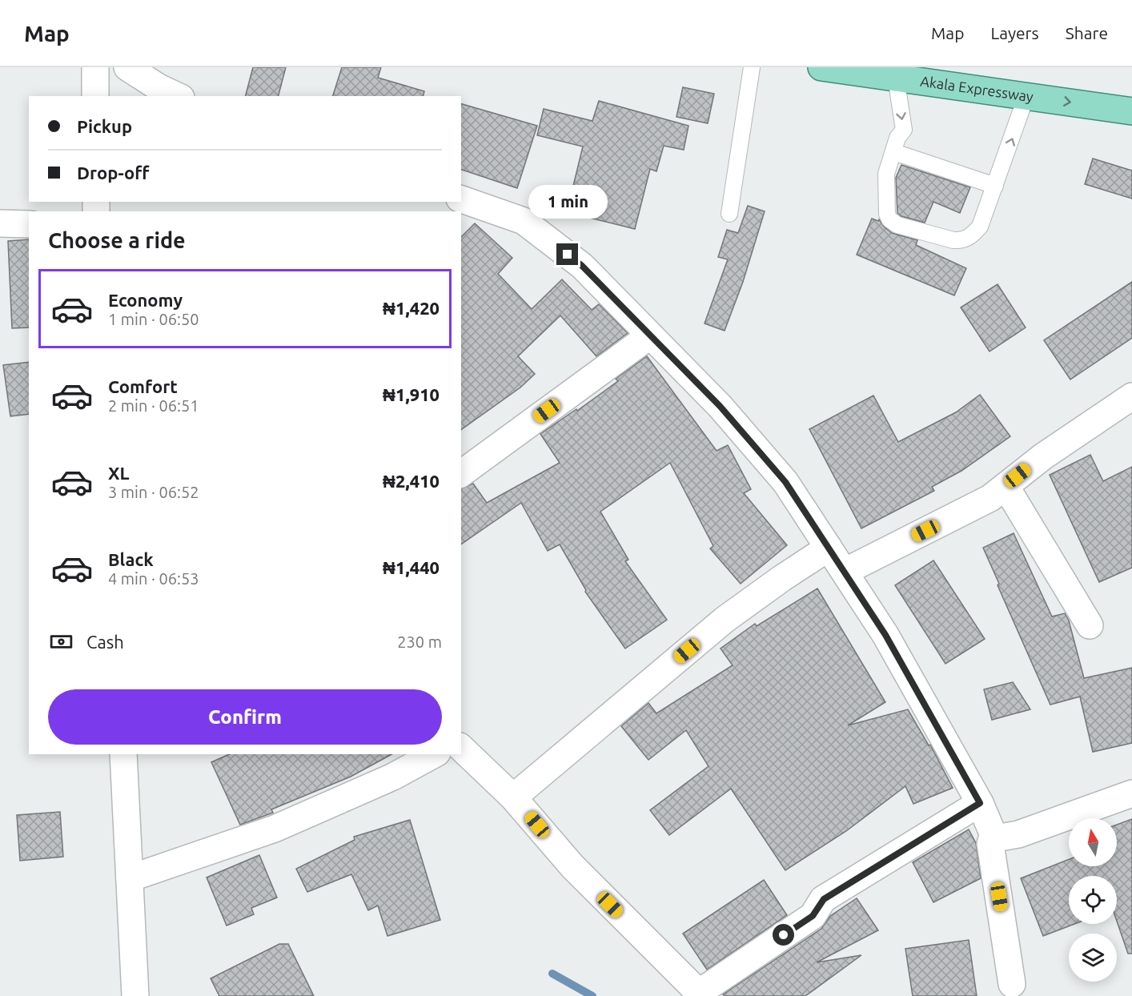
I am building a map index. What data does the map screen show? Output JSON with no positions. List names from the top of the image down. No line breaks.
{"streets":{"main road":["Akala Expressway"]},"north":"top","page":{"header":"Map","nav":["Map","Layers","Share"],"banner":["Pickup","Drop-off"],"bubble":"1 min","heading":"Choose a ride","list":[{"name":"Economy","note":"1 min · 06:50","value":"₦1,420"},{"name":"Comfort","note":"2 min · 06:51","value":"₦1,910"},{"name":"XL","note":"3 min · 06:52","value":"₦2,410"},{"name":"Black","note":"4 min · 06:53","value":"₦1,440"}],"pay":["Cash","230 m"],"buttons":"Confirm"}}
